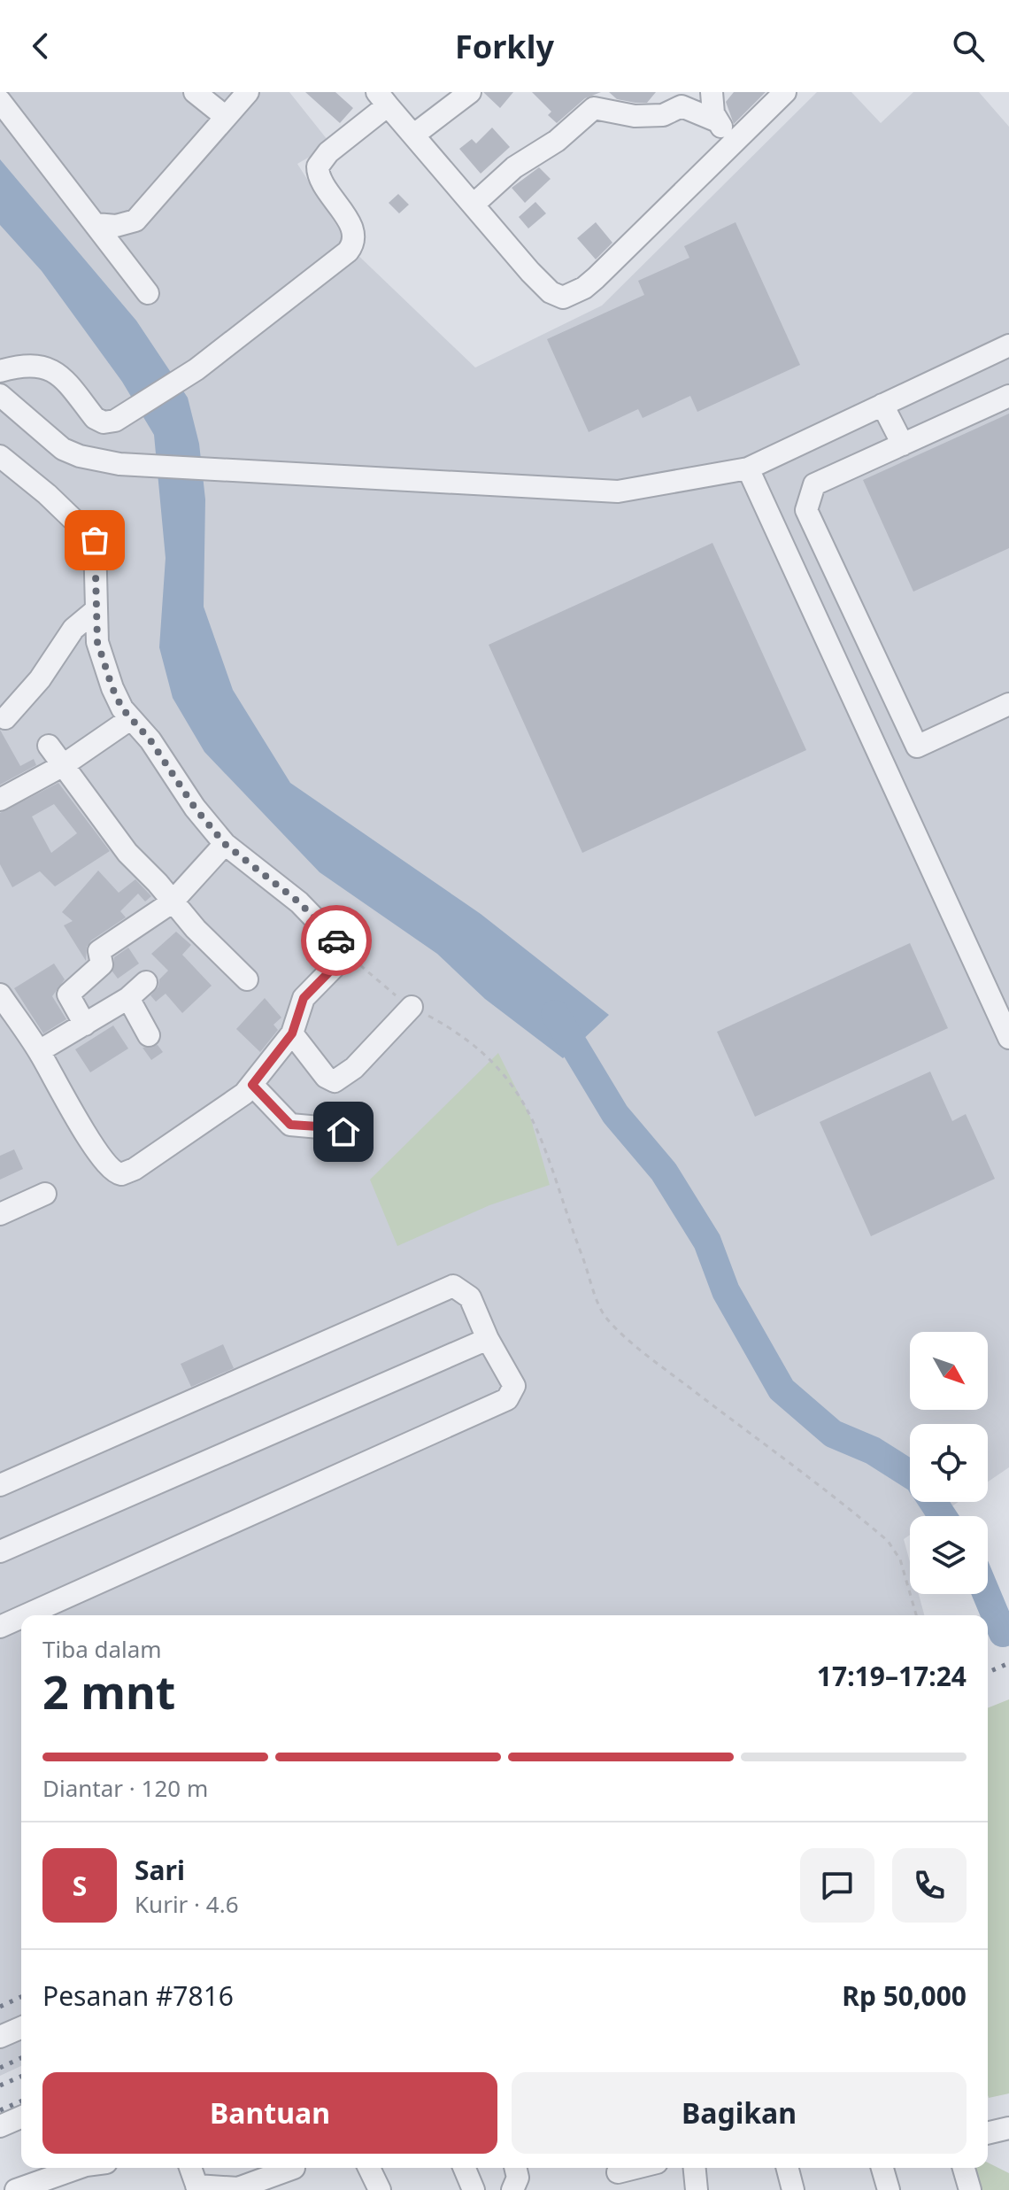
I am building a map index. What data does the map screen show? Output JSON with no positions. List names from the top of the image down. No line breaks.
{"north":"bottom right","page":{"header":"Forkly","heading":["2 mnt","Tiba dalam","17:19–17:24"],"panel":["Sari","Kurir · 4.6","Pesanan #7816","Rp 50,000"],"bar":"Diantar · 120 m","round":"S","buttons":["Bantuan","Bagikan"]}}
